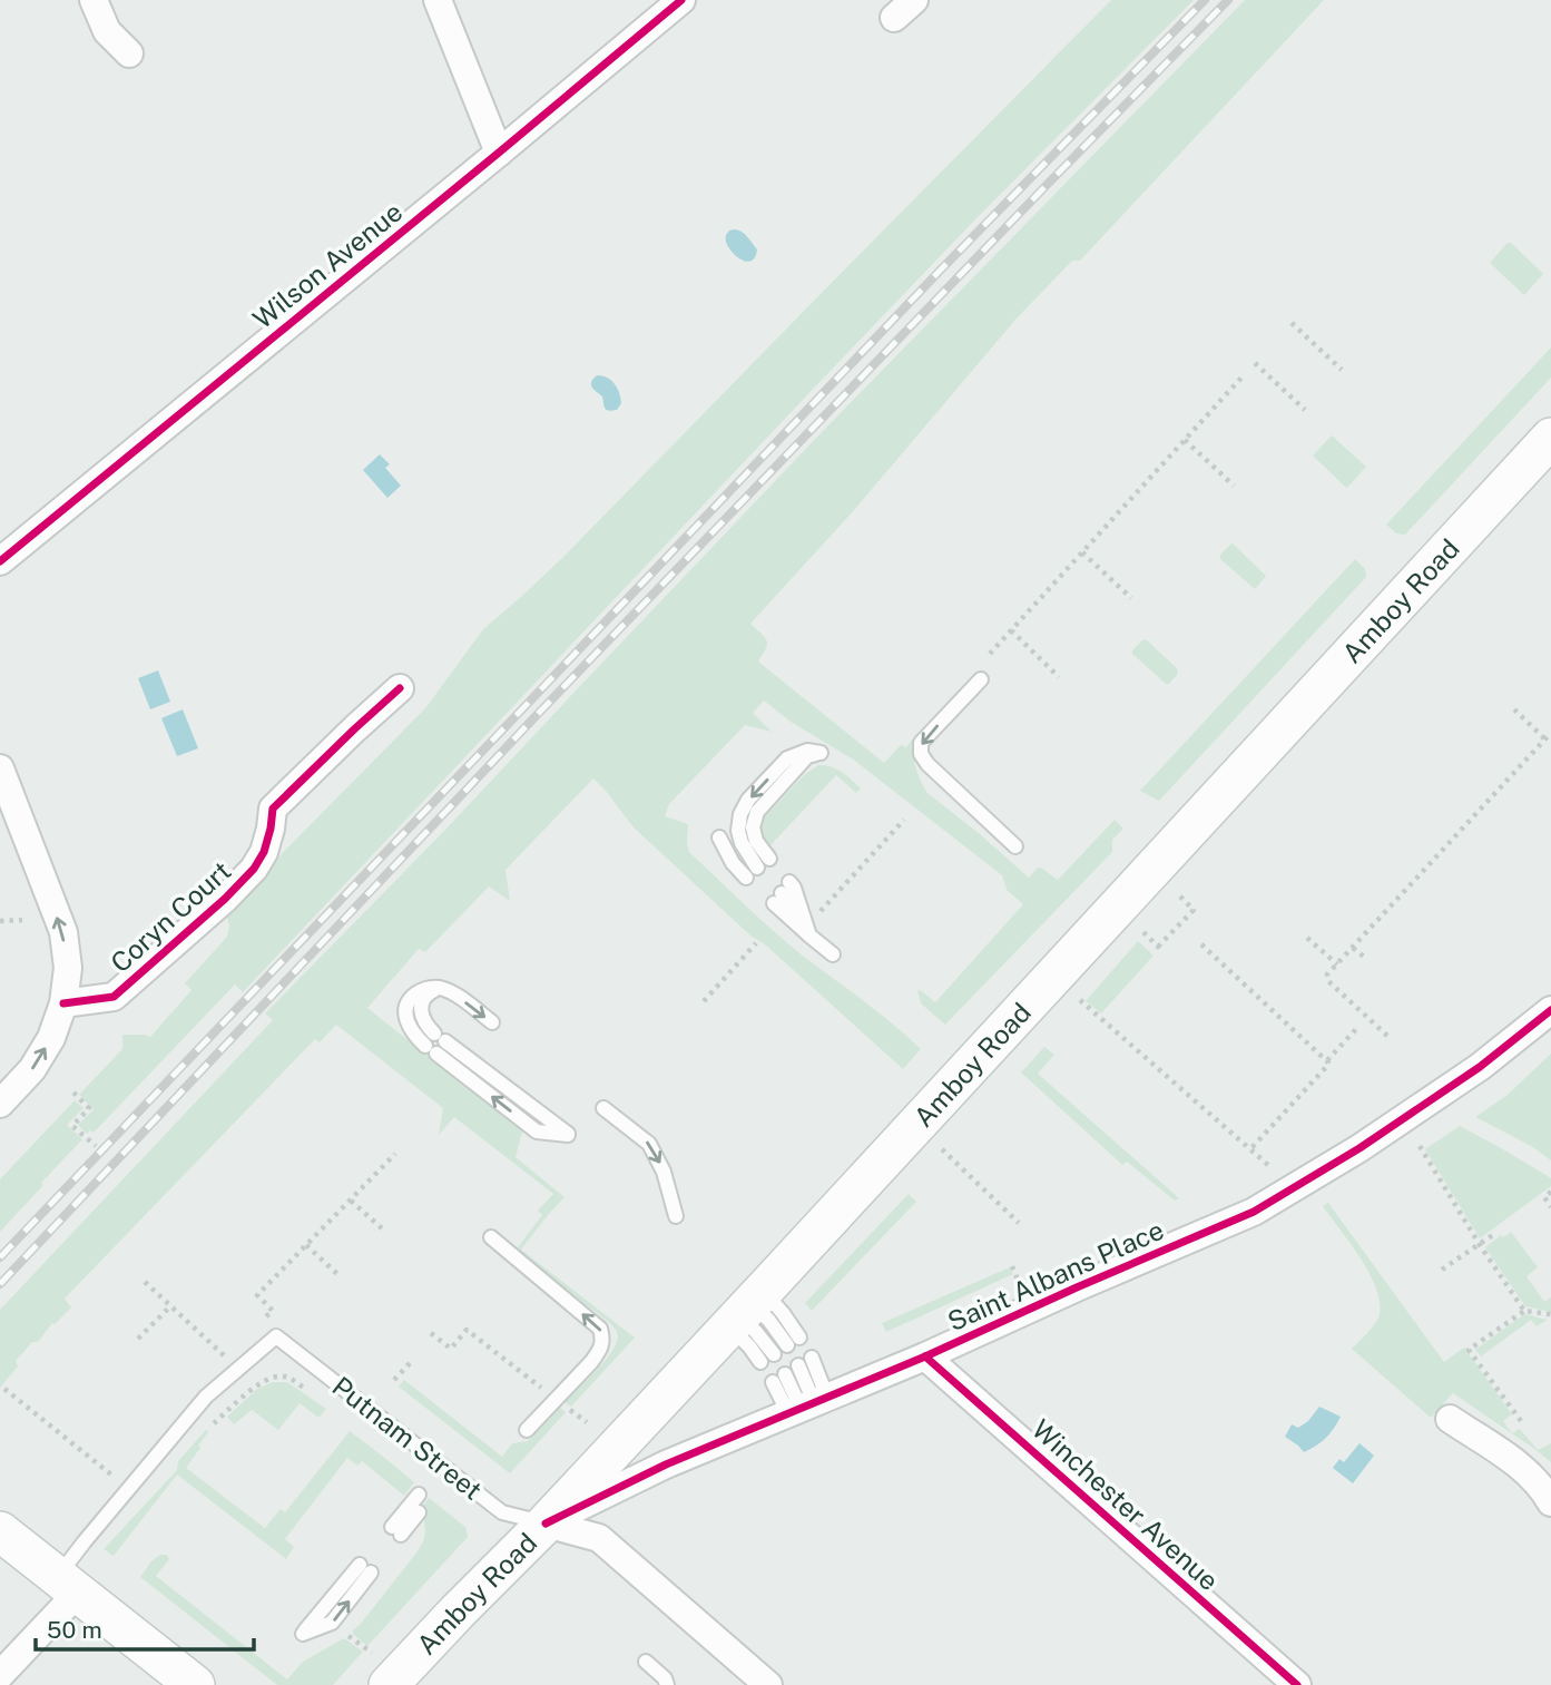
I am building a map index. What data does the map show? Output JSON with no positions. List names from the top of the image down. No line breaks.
{"streets":{"main road":["Amboy Road"],"street":["Wilson Avenue","Coryn Court","Saint Albans Place","Winchester Avenue"],"lane":["Putnam Street"]},"crossings":[["Amboy Road","Saint Albans Place"],["Amboy Road","Putnam Street"],["Saint Albans Place","Putnam Street"],["Saint Albans Place","Winchester Avenue"]],"scale_bar":"50 m"}
